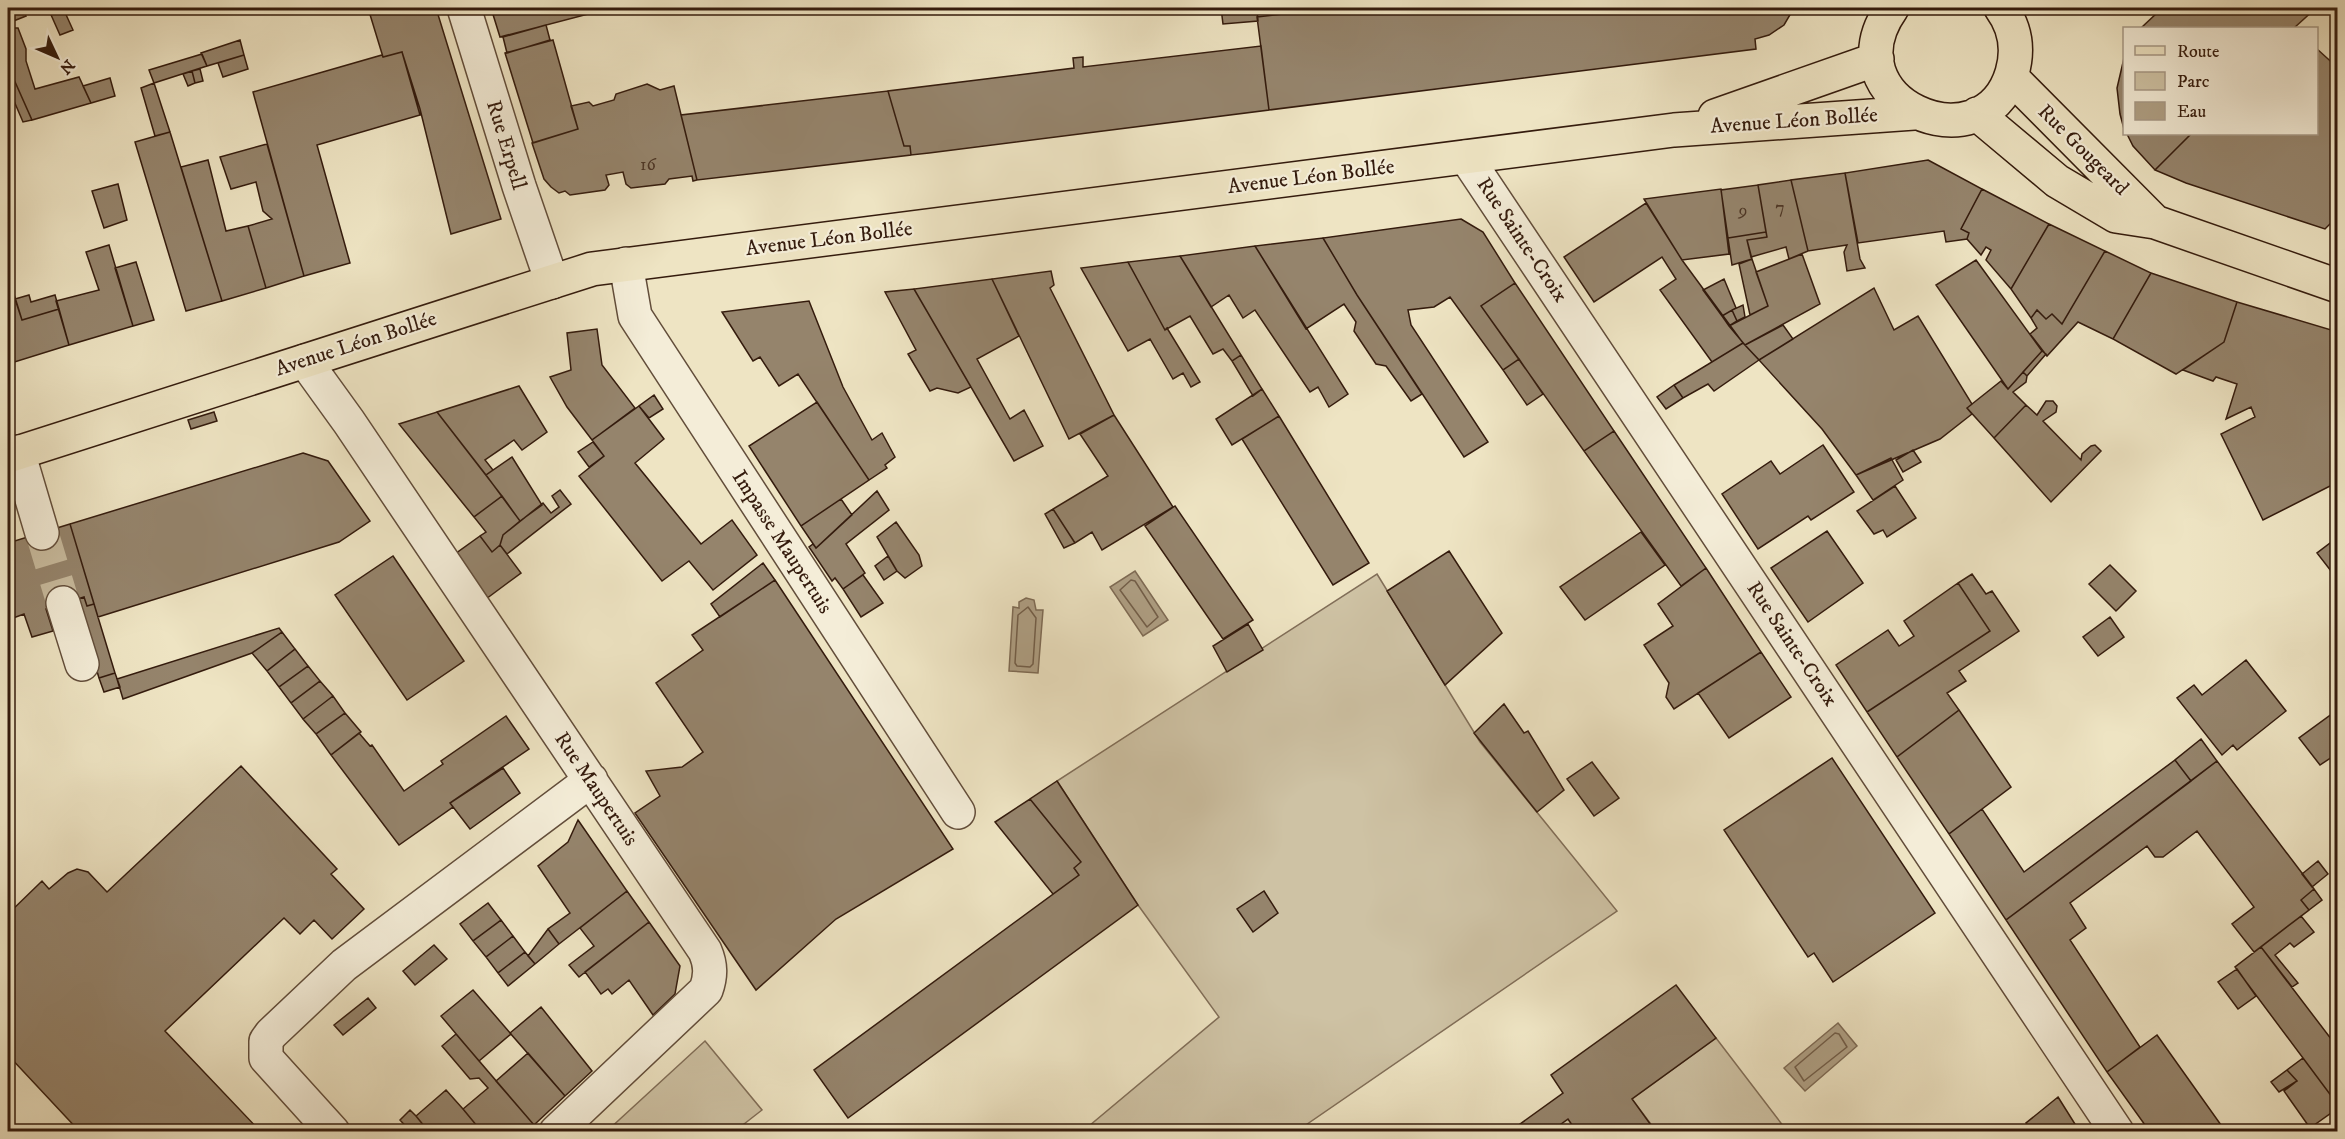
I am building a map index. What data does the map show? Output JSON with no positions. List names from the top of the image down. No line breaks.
{"streets":{"main road":["Avenue Léon Bollée","Rue Gougeard"],"street":["Rue Erpell","Rue Sainte-Croix","Impasse Maupertuis","Rue Maupertuis"]},"crossings":[["Avenue Léon Bollée","Rue Erpell"],["Avenue Léon Bollée","Rue Sainte-Croix"],["Avenue Léon Bollée","Impasse Maupertuis"],["Avenue Léon Bollée","Rue Maupertuis"]],"house_numbers":["16","7","9"],"legend":["Route","Parc","Eau"],"north":"bottom right"}
